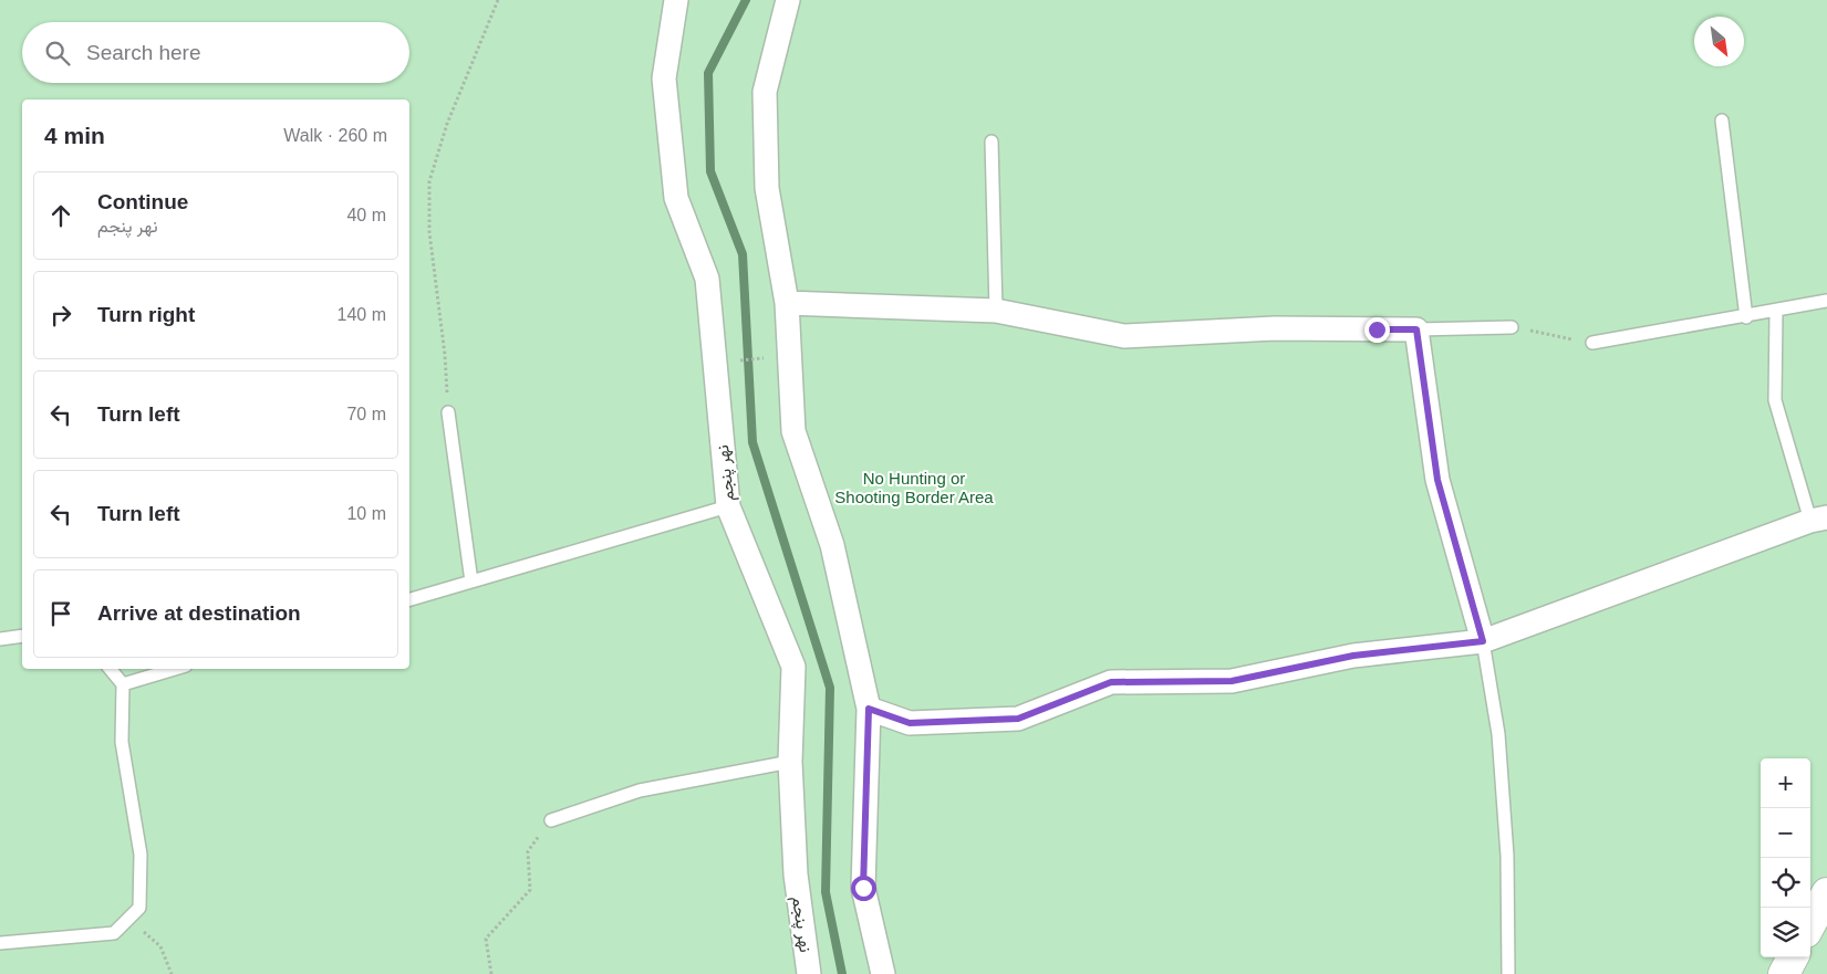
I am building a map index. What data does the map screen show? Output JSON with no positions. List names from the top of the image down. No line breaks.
{"streets":{"street":["نهر پنجم"]},"parks":["No Hunting or Shooting Border Area"],"north":"bottom right","page":{"search":"Search here","heading":["4 min","Walk · 260 m"],"list":[["Continue","نهر پنجم","40 m"],["Turn right","140 m"],["Turn left","70 m"],["Turn left","10 m"],"Arrive at destination"],"map_buttons":["+","−"]}}
